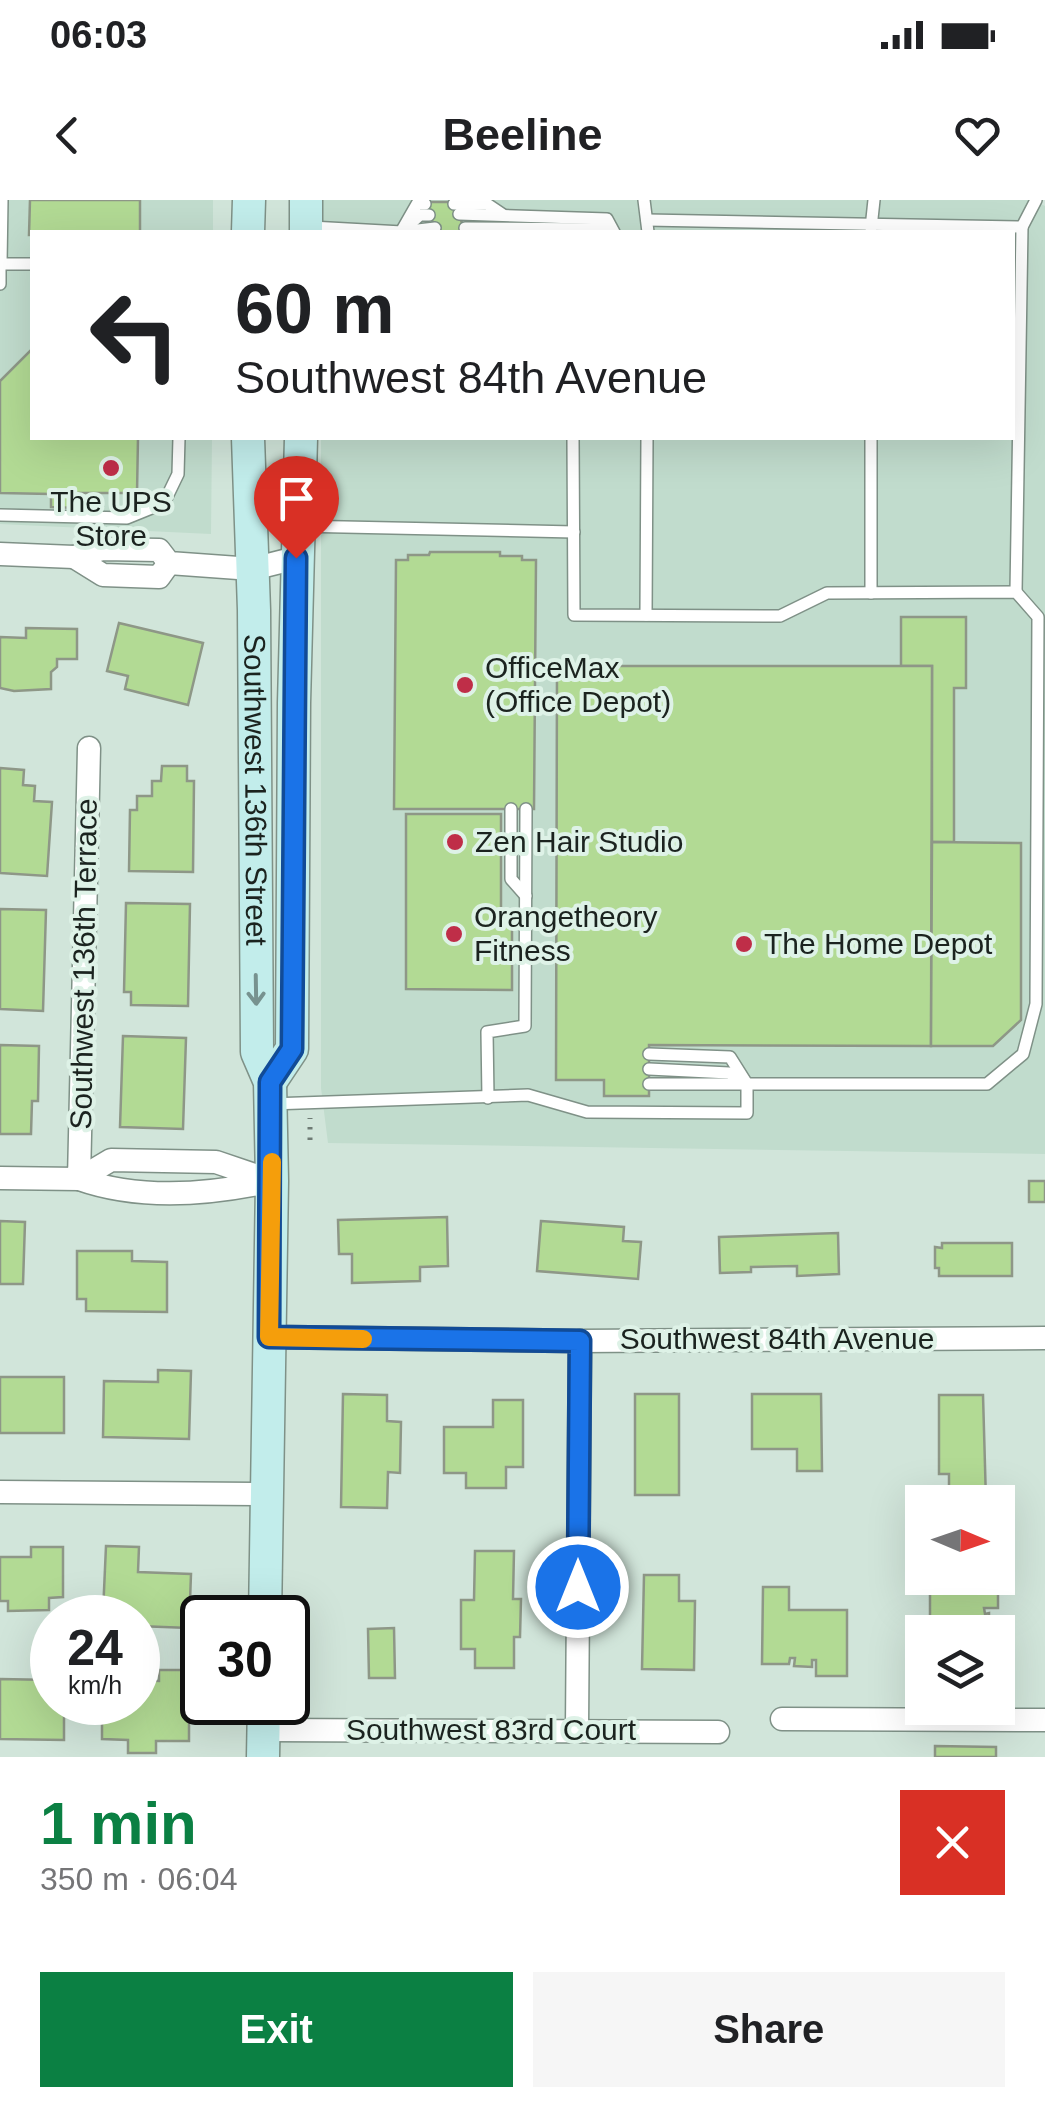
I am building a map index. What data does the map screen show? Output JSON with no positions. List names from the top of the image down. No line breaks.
{"streets":{"street":["Southwest 136th Street","Southwest 136th Terrace","Southwest 84th Avenue","Southwest 83rd Court"]},"crossings":[["Southwest 136th Street","Southwest 84th Avenue"]],"places":["The UPS Store","OfficeMax (Office Depot)","Zen Hair Studio","Orangetheory Fitness","The Home Depot"],"north":"right","page":{"status":"06:03","header":"Beeline","turn":["60 m","Southwest 84th Avenue"],"speed":"24 km/h","limit":"30","heading":["1 min","350 m · 06:04"],"buttons":["Exit","Share"]}}
